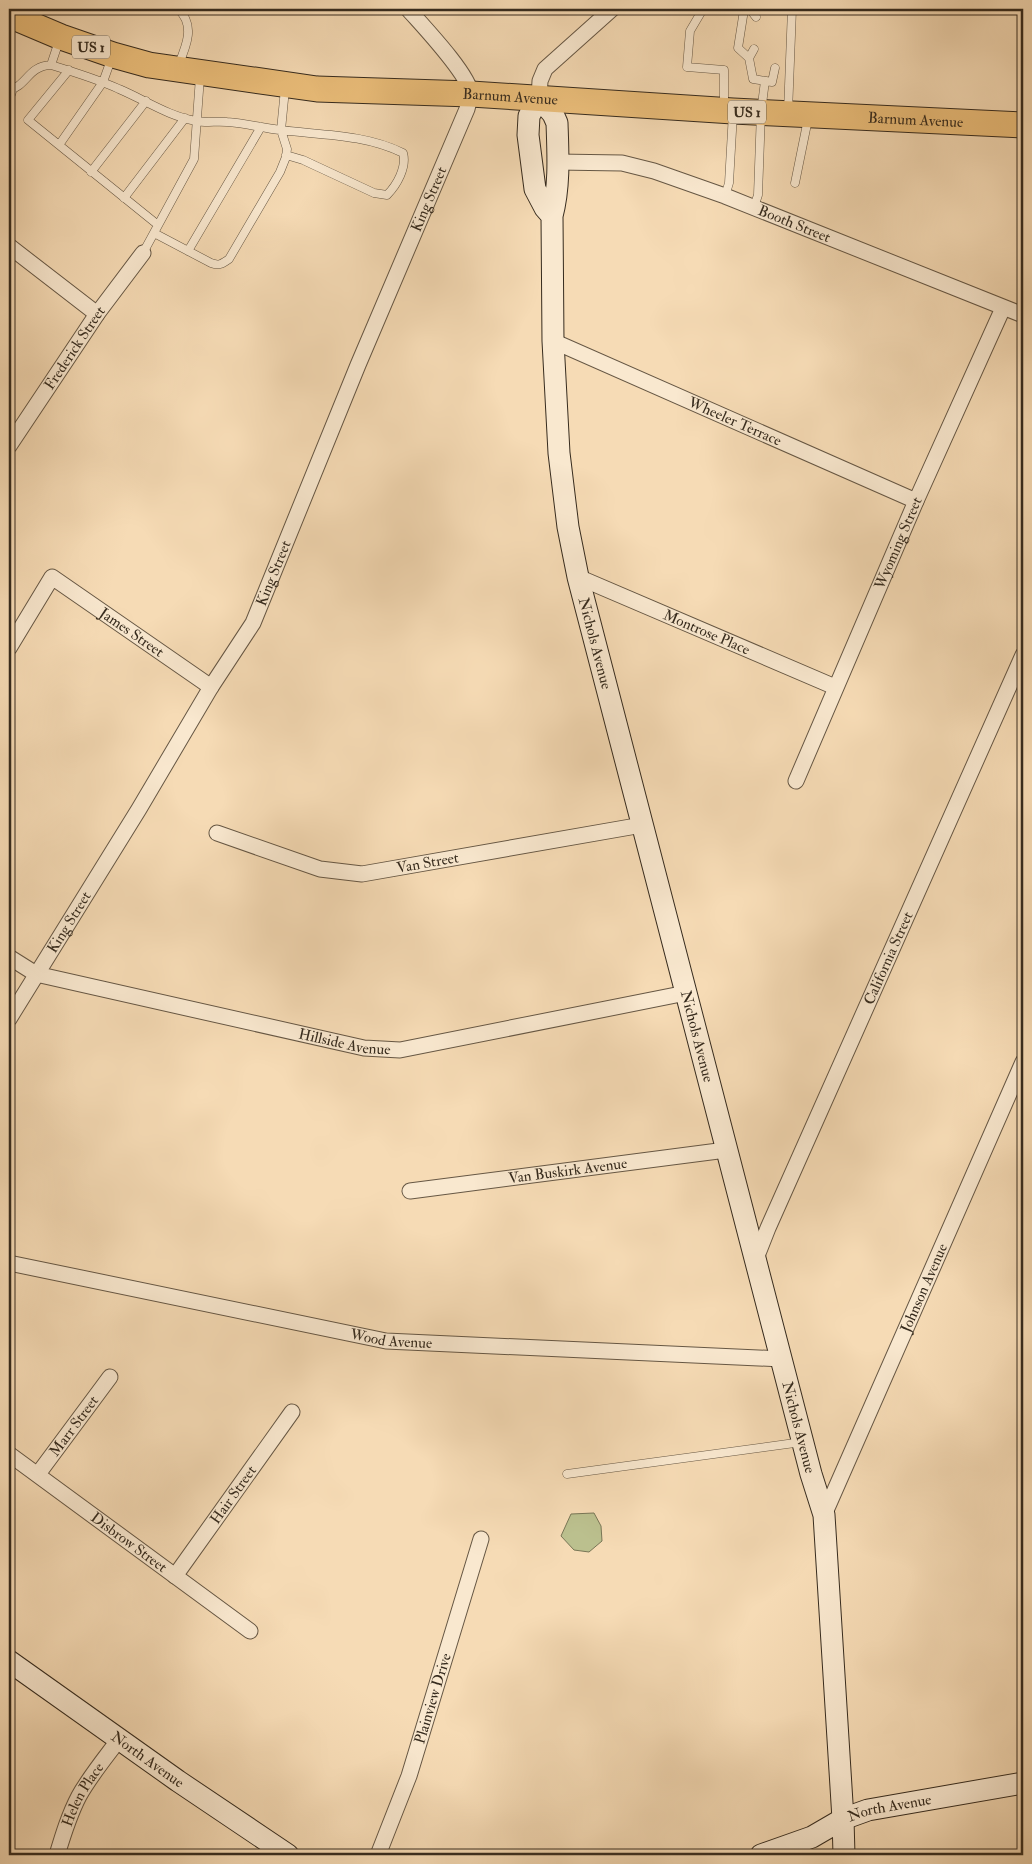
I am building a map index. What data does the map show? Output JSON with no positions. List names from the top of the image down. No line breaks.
{"streets":{"main road":["US 1","Barnum Avenue","Nichols Avenue","North Avenue"],"street":["King Street","Booth Street","Frederick Street","Wheeler Terrace","Wyoming Street","James Street","Montrose Place","Van Street","California Street","Hillside Avenue","Van Buskirk Avenue","Johnson Avenue","Wood Avenue","Marr Street","Hair Street","Disbrow Street","Plainview Drive","Helen Place"]},"crossings":[["Barnum Avenue","King Street"],["Barnum Avenue","Nichols Avenue"],["King Street","James Street"],["King Street","Hillside Avenue"],["Booth Street","Wyoming Street"],["Booth Street","Nichols Avenue"],["Wheeler Terrace","Wyoming Street"],["Wheeler Terrace","Nichols Avenue"],["Wyoming Street","Montrose Place"],["Montrose Place","Nichols Avenue"],["Nichols Avenue","Van Street"],["Nichols Avenue","California Street"],["Nichols Avenue","Hillside Avenue"],["Nichols Avenue","Van Buskirk Avenue"],["Nichols Avenue","Johnson Avenue"],["Nichols Avenue","Wood Avenue"],["Nichols Avenue","North Avenue"],["Marr Street","Disbrow Street"],["Hair Street","Disbrow Street"],["North Avenue","Helen Place"]]}
